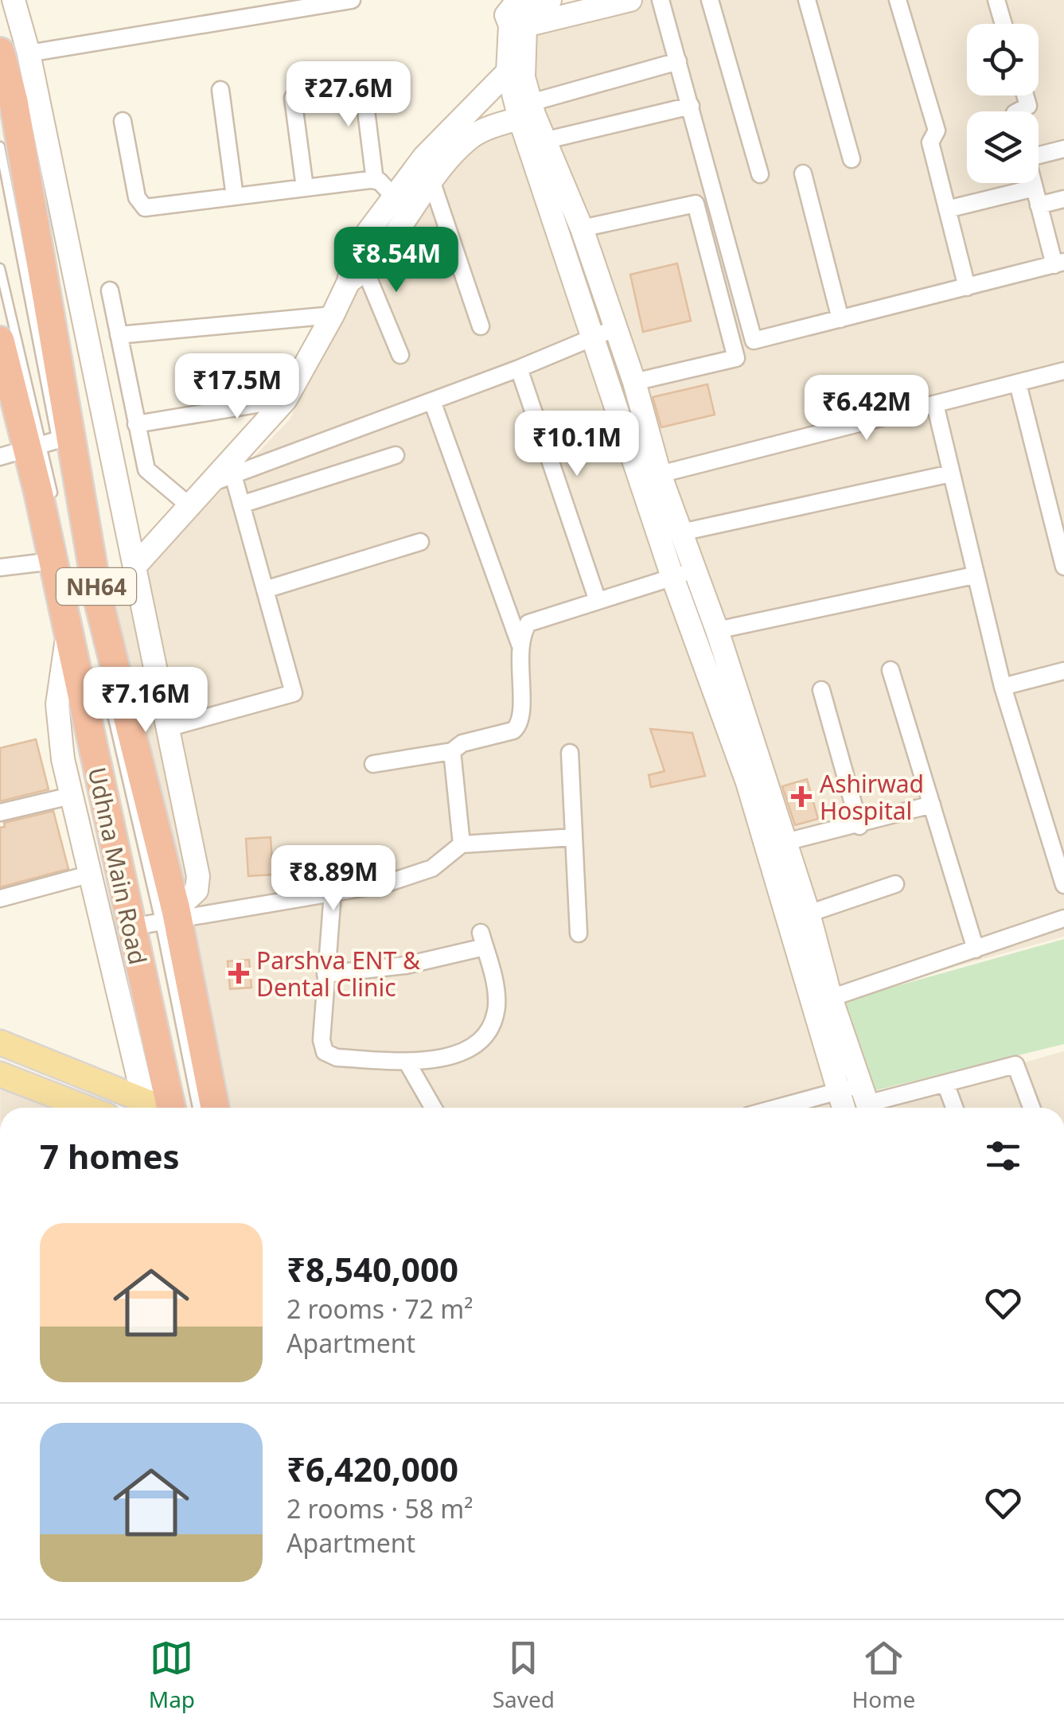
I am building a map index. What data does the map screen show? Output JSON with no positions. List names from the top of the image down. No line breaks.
{"streets":{"highway":["NH64","Udhna Main Road"]},"crossings":[["NH64","Udhna Main Road"]],"places":{"health":["Ashirwad Hospital","Parshva ENT & Dental Clinic"]},"page":{"price":["₹27.6M","₹8.54M","₹17.5M","₹6.42M","₹10.1M","₹7.16M","₹8.89M"],"heading":"7 homes","list":[{"name":"₹8,540,000","note":"2 rooms · 72 m² · Apartment"},{"name":"₹6,420,000","note":"2 rooms · 58 m² · Apartment"}],"tabs":["Map","Saved","Home"]}}
